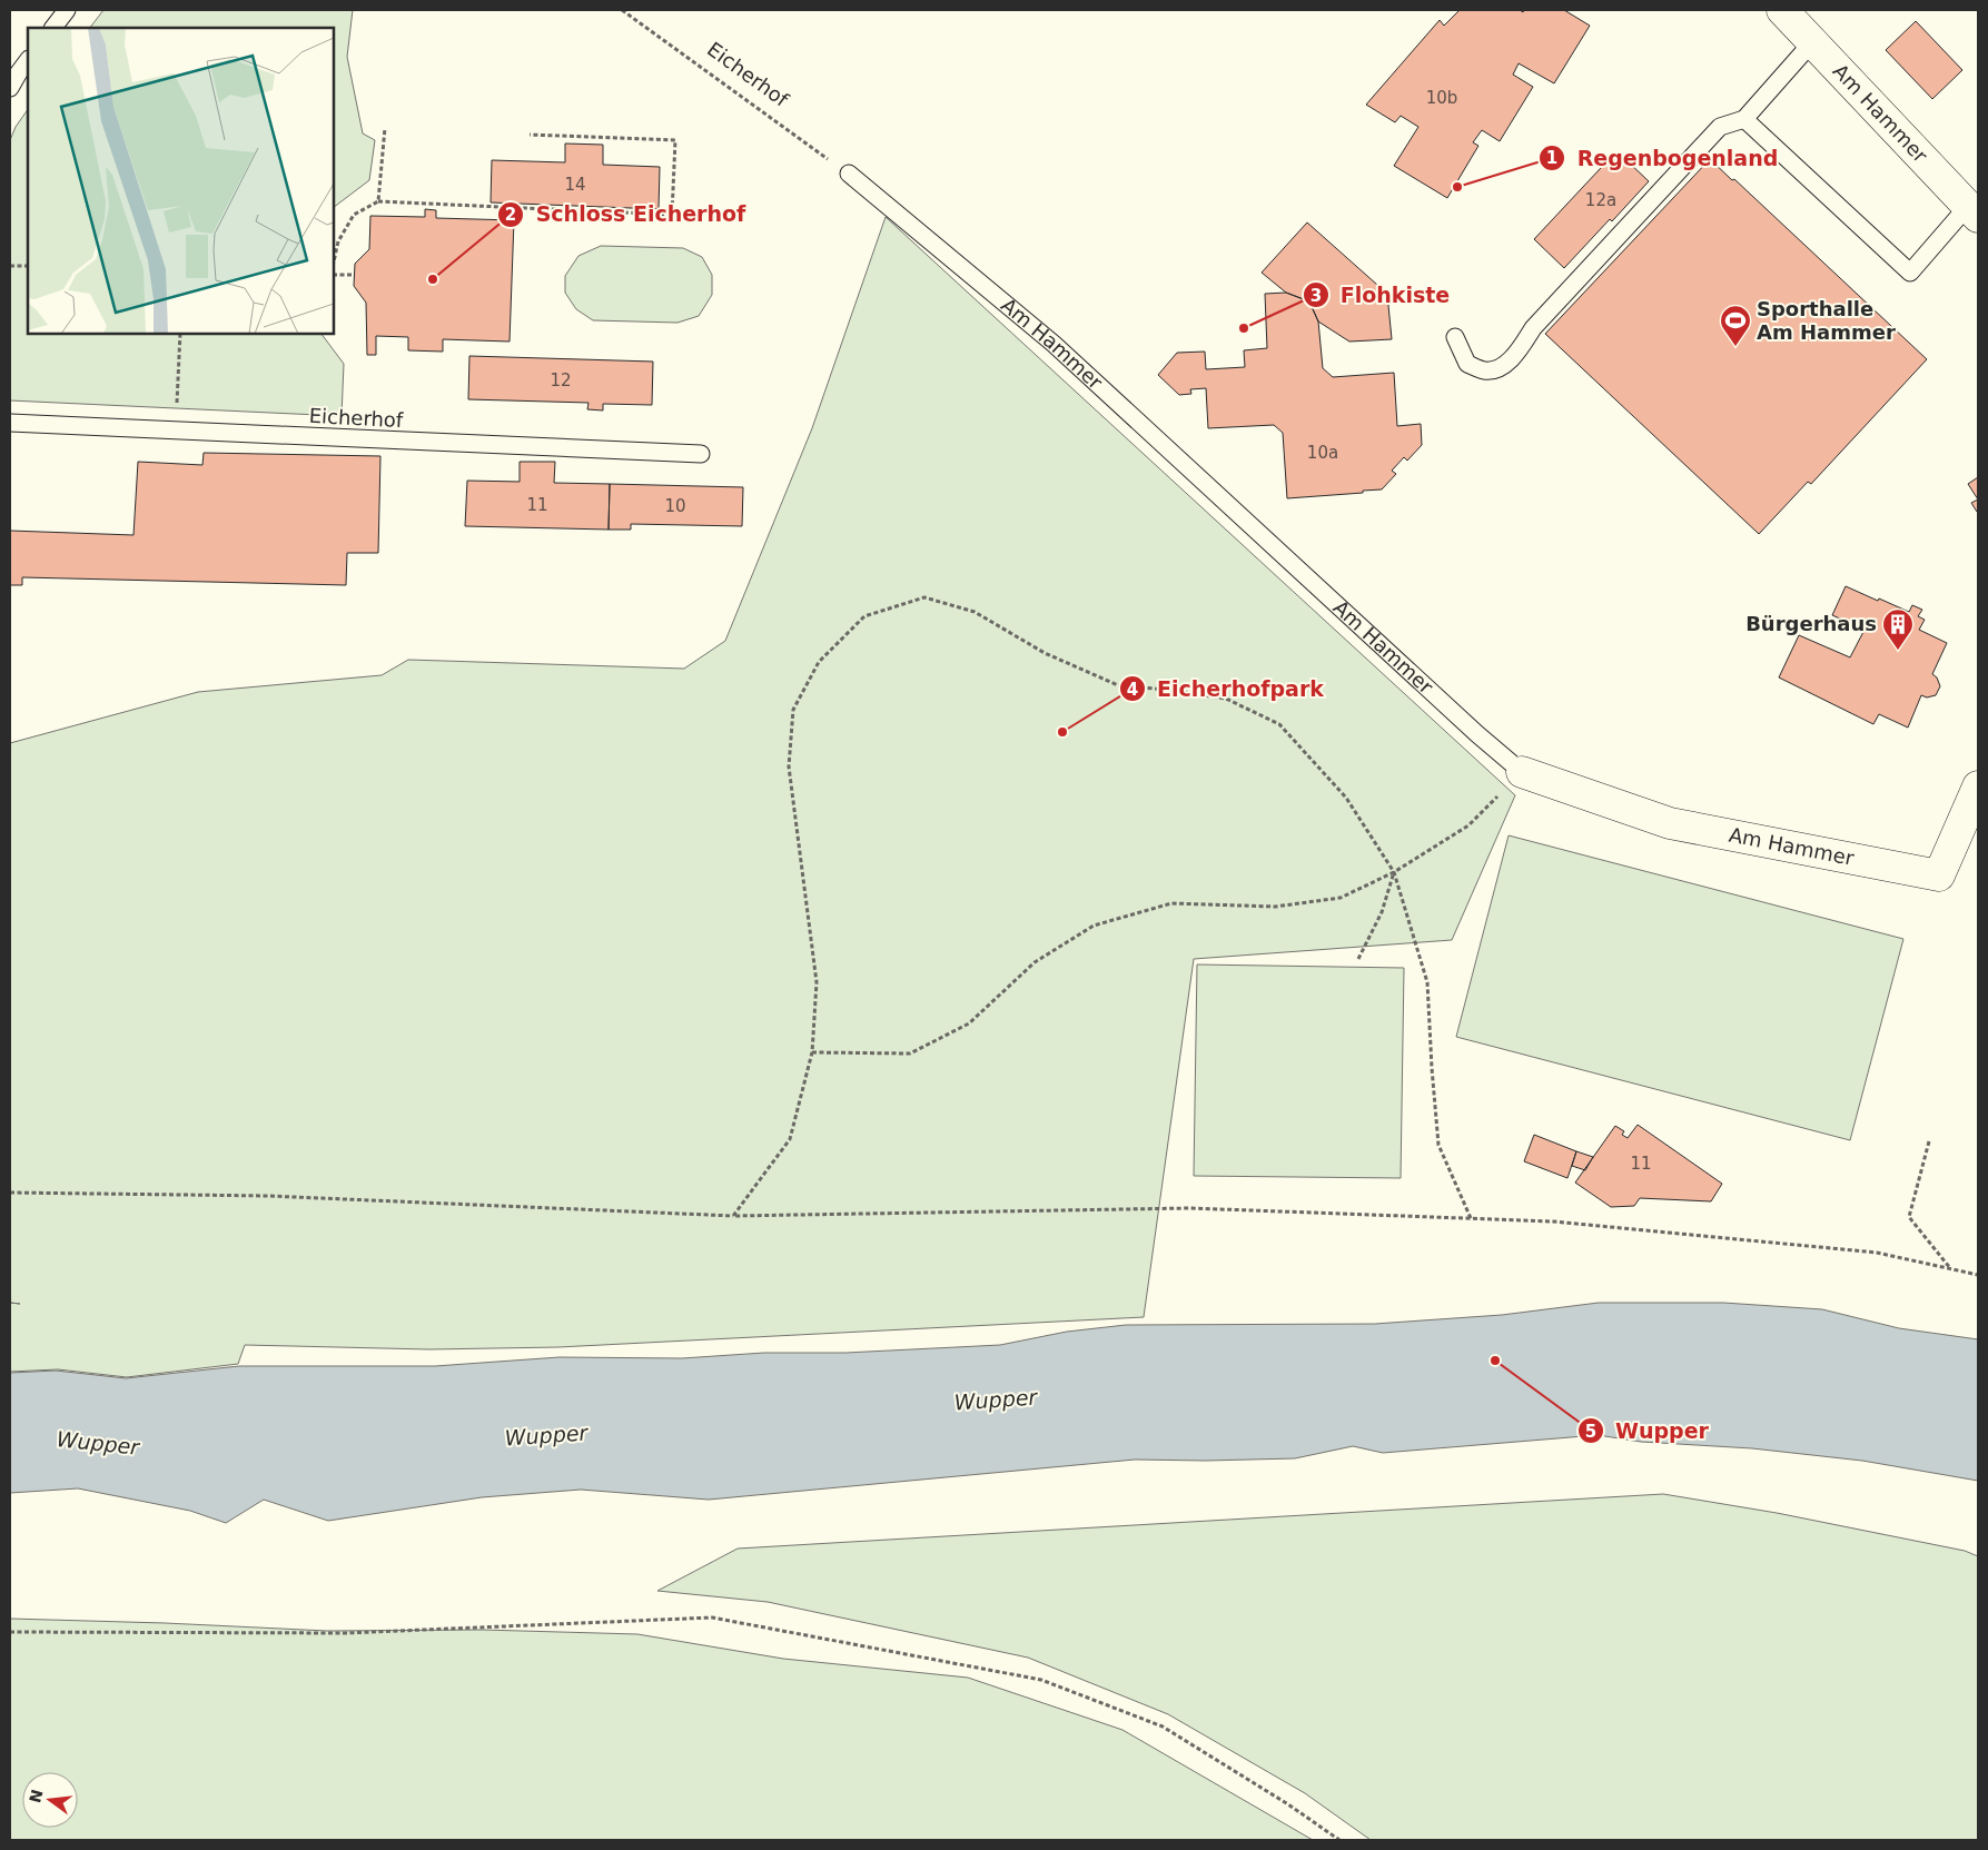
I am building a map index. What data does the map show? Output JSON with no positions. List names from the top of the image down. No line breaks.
{"streets":{"street":["Am Hammer"],"lane":["Eicherhof"]},"crossings":[["Eicherhof","Am Hammer"]],"water":["Wupper"],"places":{"other":["Regenbogenland","Schloss Eicherhof","Flohkiste","Eicherhofpark","Wupper"],"sports":["Sporthalle Am Hammer"],"building":["Bürgerhaus"]},"house_numbers":["10b","14","12a","12","10a","11","10","11"],"north":"left"}
